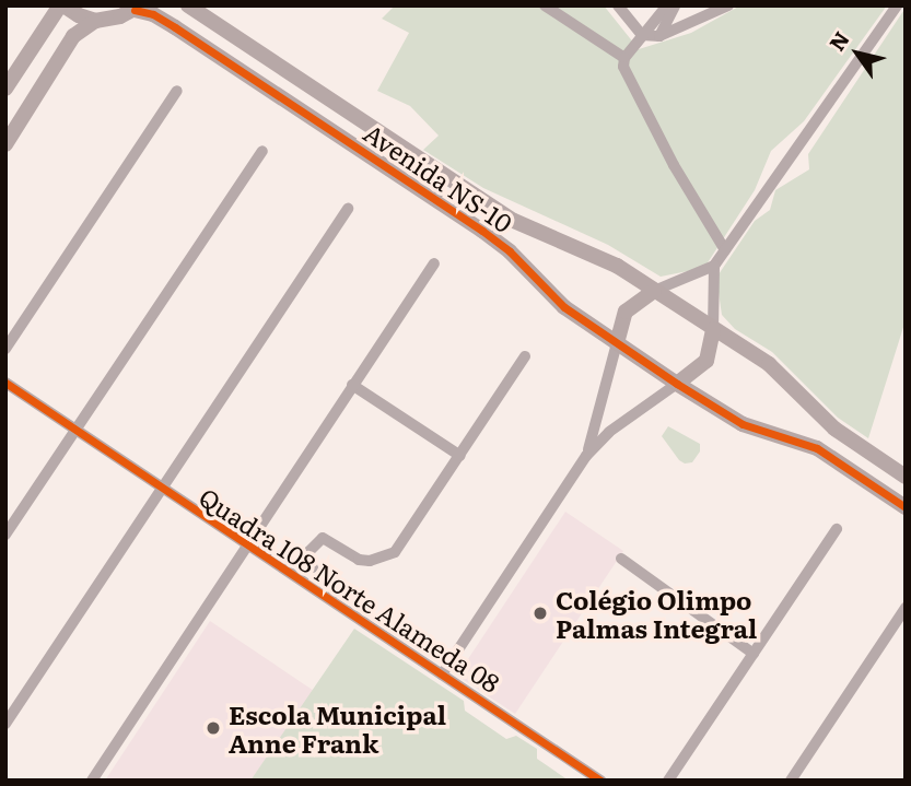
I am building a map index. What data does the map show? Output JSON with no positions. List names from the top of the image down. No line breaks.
{"streets":{"street":["Avenida NS-10","Quadra 108 Norte Alameda 08"]},"places":["Colégio Olimpo Palmas Integral","Escola Municipal Anne Frank"],"north":"top left"}
